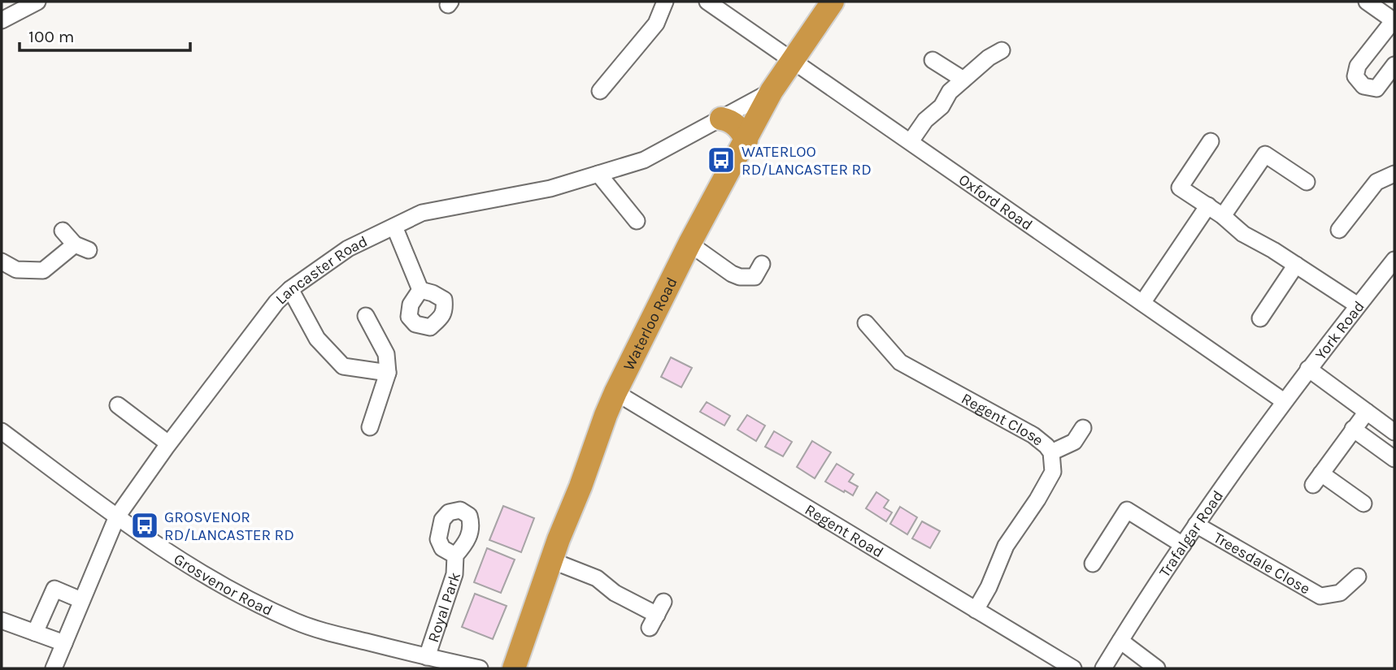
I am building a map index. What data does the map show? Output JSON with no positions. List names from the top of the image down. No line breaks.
{"streets":{"highway":["Waterloo Road"],"street":["Oxford Road","Lancaster Road","York Road","Regent Close","Regent Road","Trafalgar Road","Treesdale Close","Grosvenor Road","Royal Park"]},"crossings":[["Oxford Road","Waterloo Road"],["Oxford Road","York Road"],["Oxford Road","Trafalgar Road"],["Lancaster Road","Waterloo Road"],["Lancaster Road","Grosvenor Road"],["Waterloo Road","Regent Road"],["York Road","Trafalgar Road"],["Regent Close","Regent Road"],["Trafalgar Road","Treesdale Close"],["Grosvenor Road","Royal Park"]],"places":{"bus stop":["WATERLOO RD/LANCASTER RD","GROSVENOR RD/LANCASTER RD"]},"scale_bar":"100 m"}
